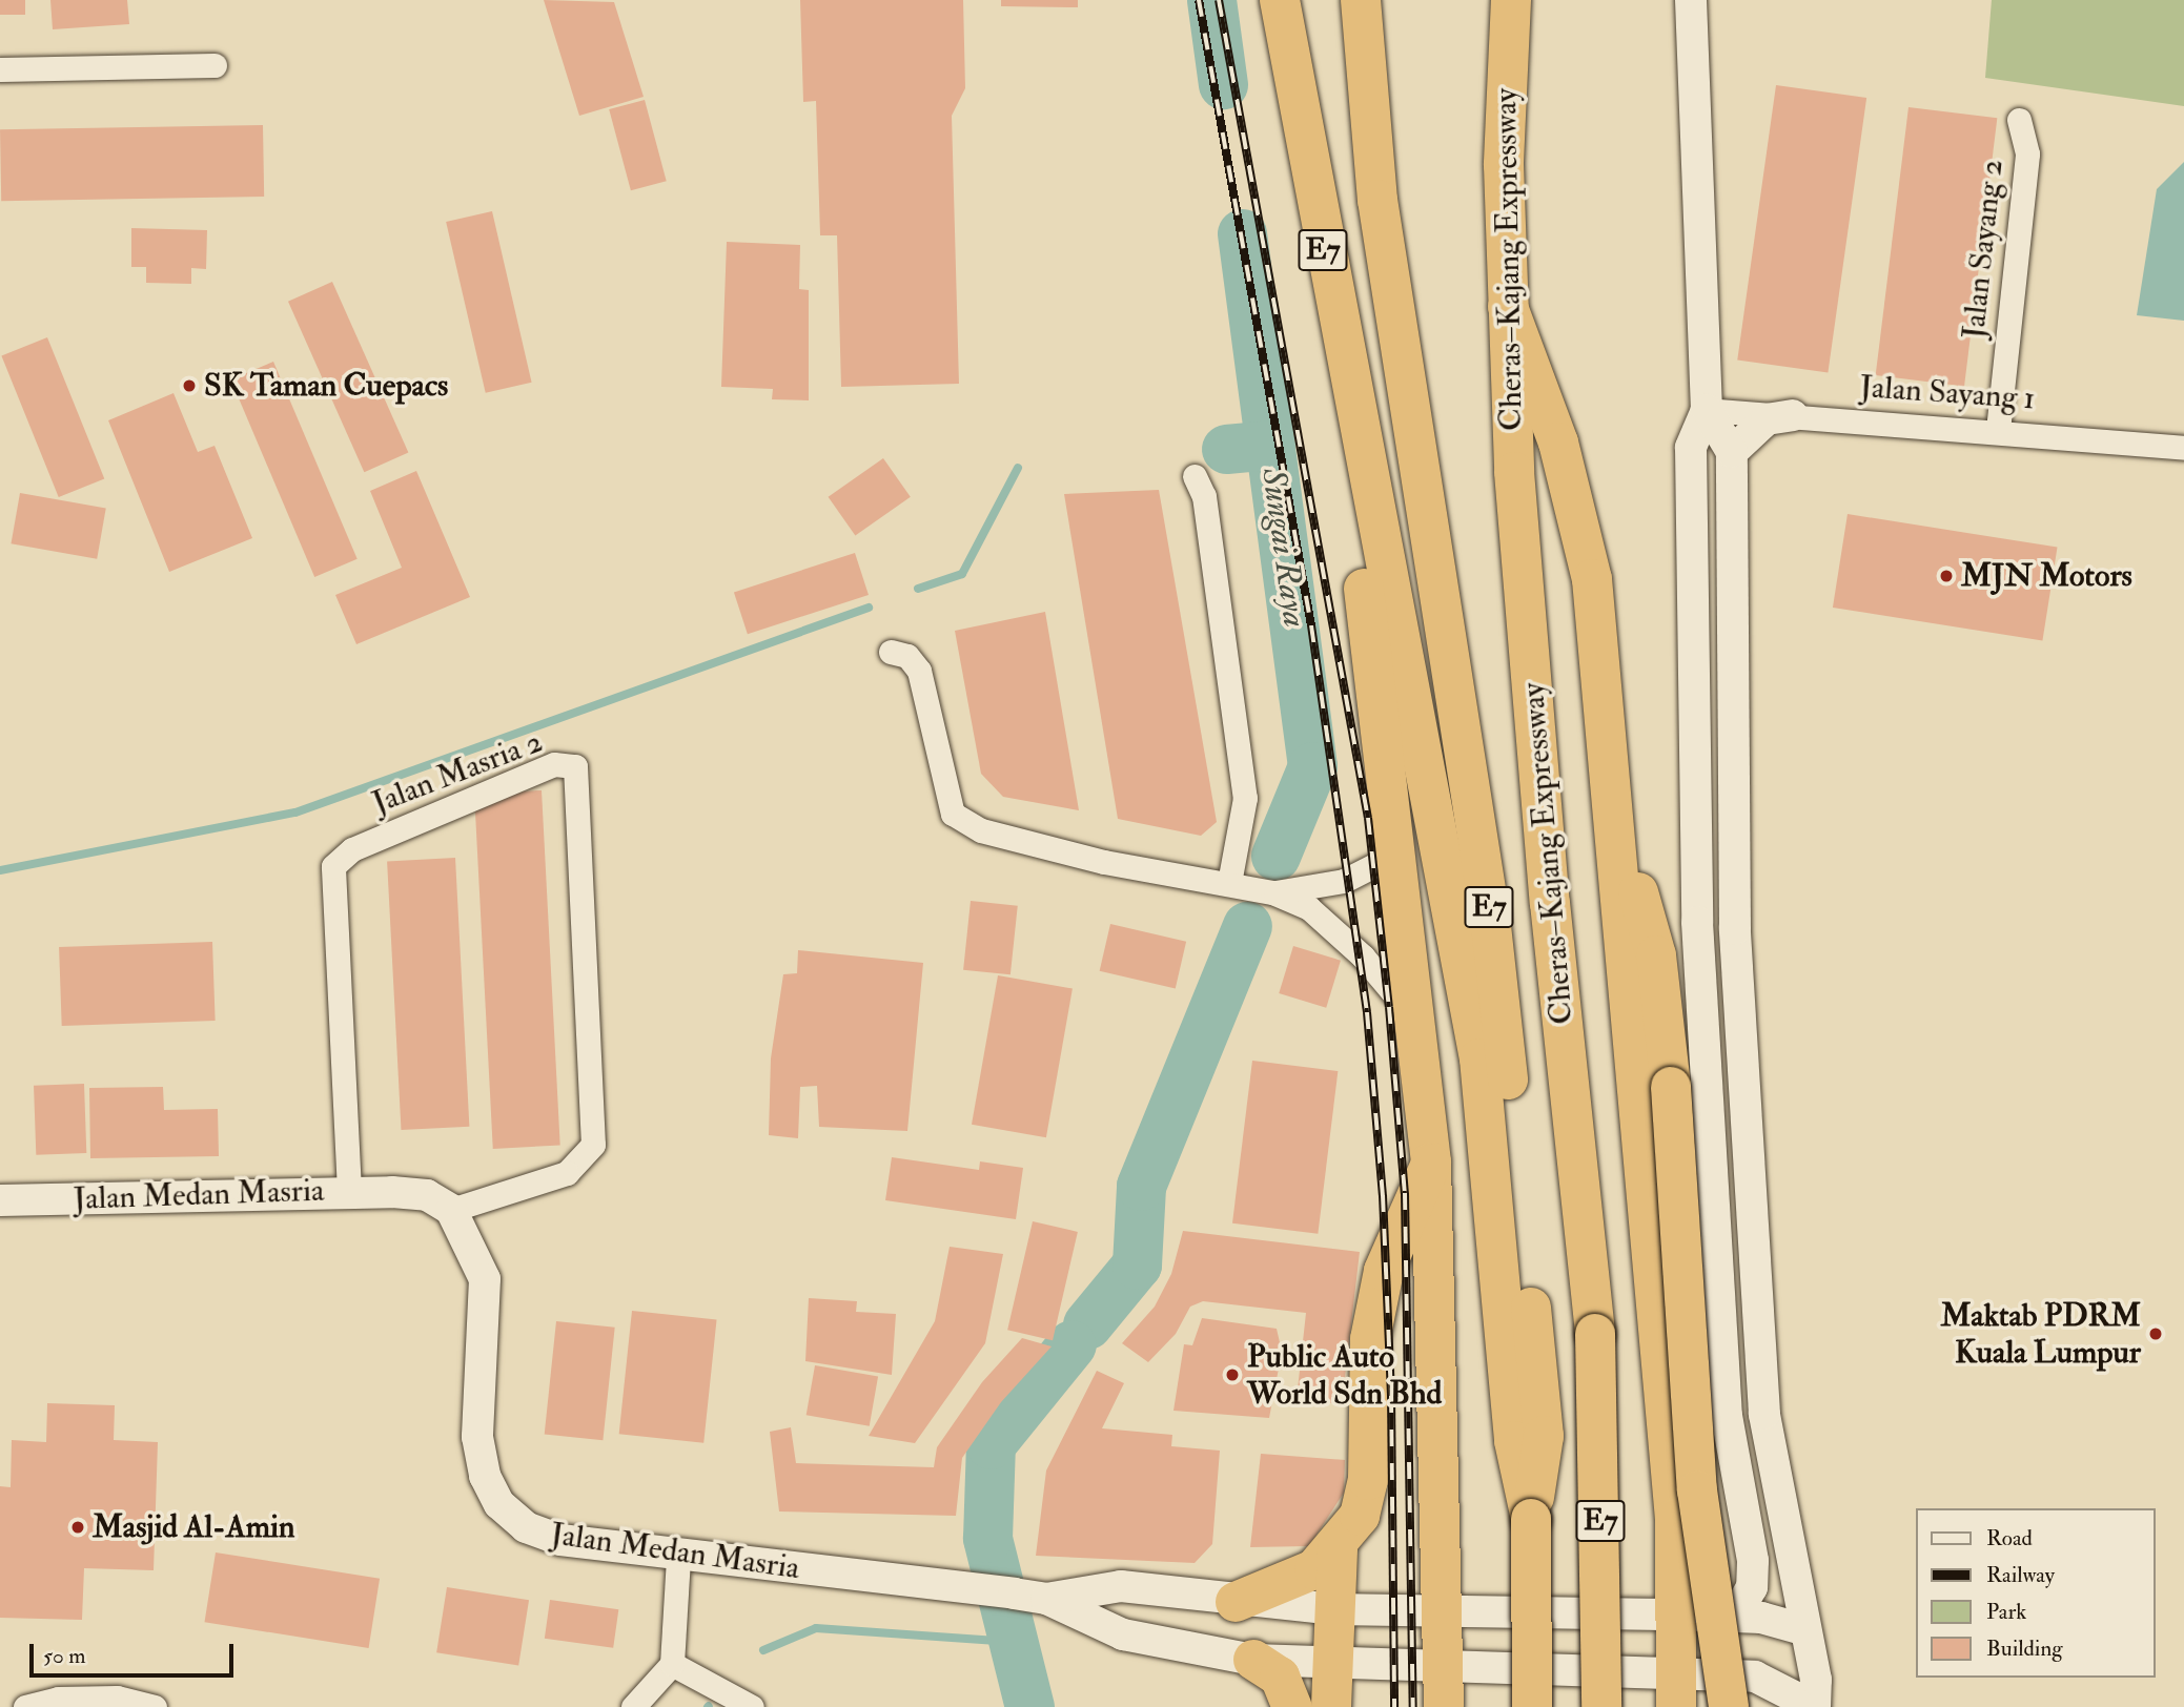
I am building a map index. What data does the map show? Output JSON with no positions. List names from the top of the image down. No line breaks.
{"streets":{"highway":["E7","Cheras–Kajang Expressway"],"street":["Jalan Sayang 2","Jalan Sayang 1","Jalan Masria 2","Jalan Medan Masria"]},"crossings":[["Jalan Sayang 2","Jalan Sayang 1"],["Jalan Masria 2","Jalan Medan Masria"]],"water":["Sungai Raya"],"places":["SK Taman Cuepacs","MJN Motors","Maktab PDRM Kuala Lumpur","Public Auto World Sdn Bhd","Masjid Al-Amin"],"legend":["Road","Railway","Park","Building"],"scale_bar":"50 m"}
